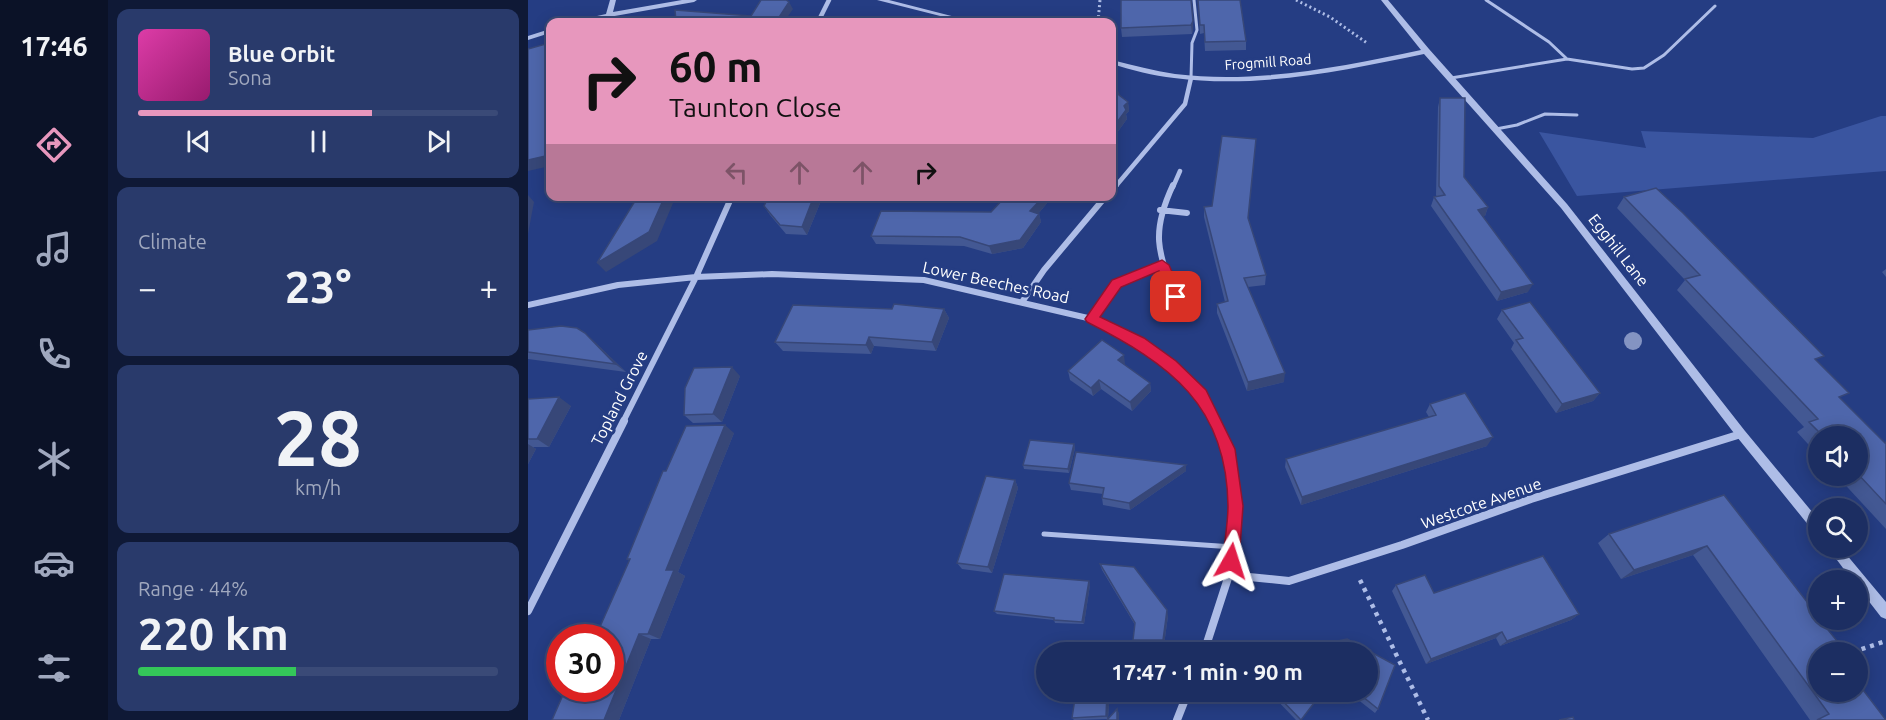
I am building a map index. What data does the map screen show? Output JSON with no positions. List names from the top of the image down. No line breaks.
{"streets":{"street":["Frogmill Road","Egghill Lane","Lower Beeches Road","Topland Grove","Westcote Avenue"]},"crossings":[["Frogmill Road","Egghill Lane"],["Egghill Lane","Westcote Avenue"],["Lower Beeches Road","Topland Grove"],["Lower Beeches Road","Westcote Avenue"]],"page":{"tabs":"17:46","turn":["60 m","Taunton Close"],"song":["Blue Orbit","Sona"],"tile":["Climate",["28","km/h"],["Range · 44%","220 km"]],"heat":["−","23°","+"],"map_buttons":["+","−"],"limit":"30","trip":"17:47 · 1 min · 90 m"}}
